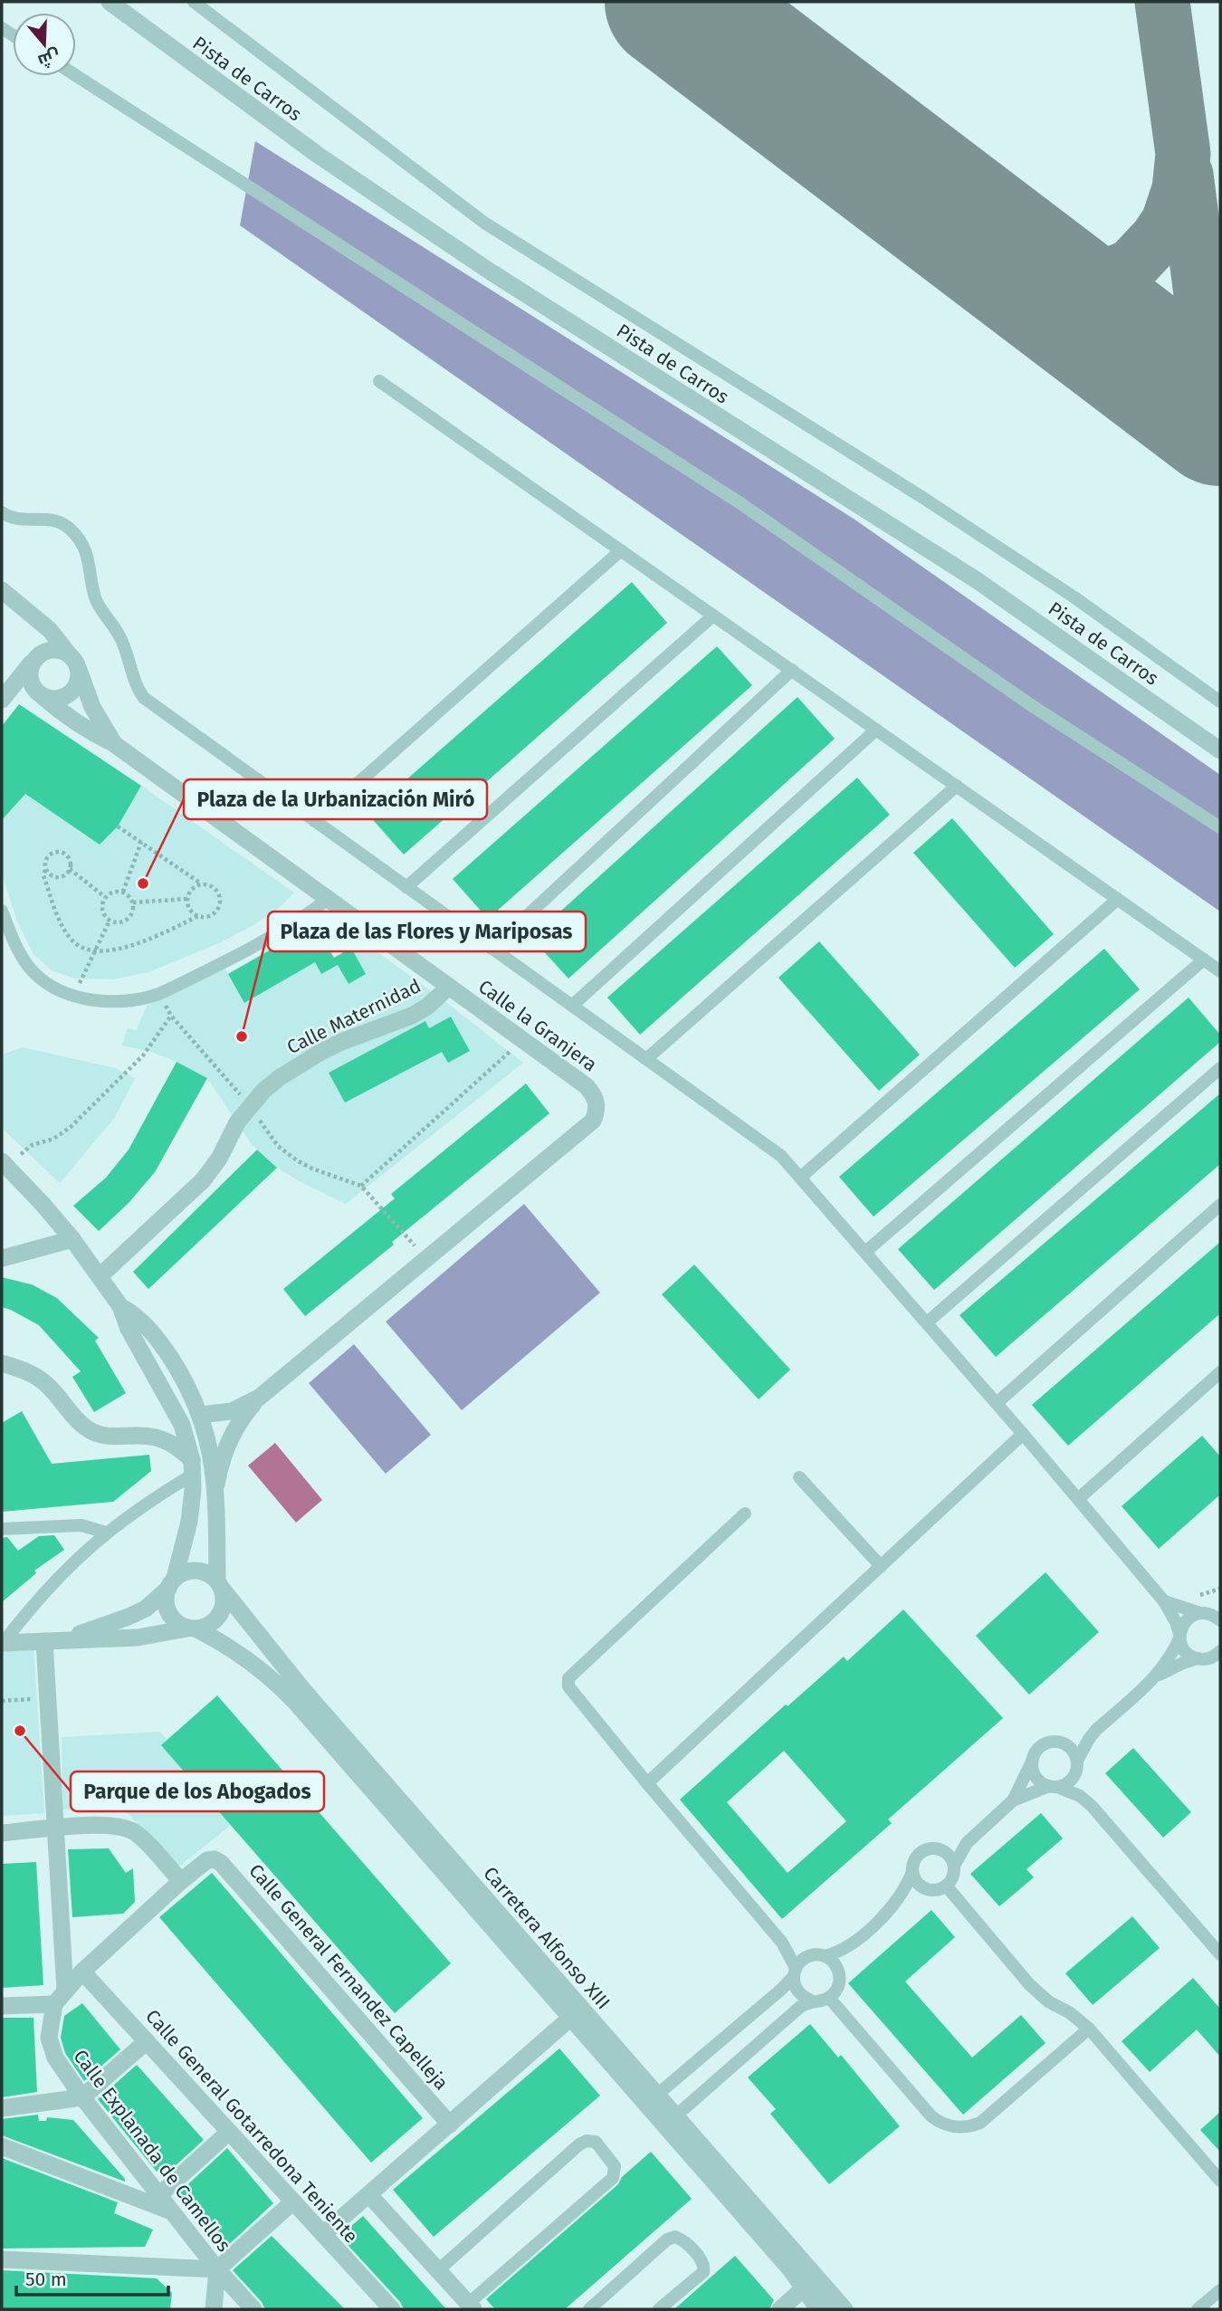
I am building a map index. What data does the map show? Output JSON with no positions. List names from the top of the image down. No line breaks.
{"streets":{"street":["Pista de Carros","Calle Maternidad","Calle la Granjera","Carretera Alfonso XIII","Calle General Fernandez Capelleja","Calle General Gotarredona Teniente","Calle Explanada de Camellos"]},"crossings":[["Calle Maternidad","Calle la Granjera"]],"places":["Plaza de la Urbanización Miró","Plaza de las Flores y Mariposas","Parque de los Abogados"],"scale_bar":"50 m","north":"bottom"}
